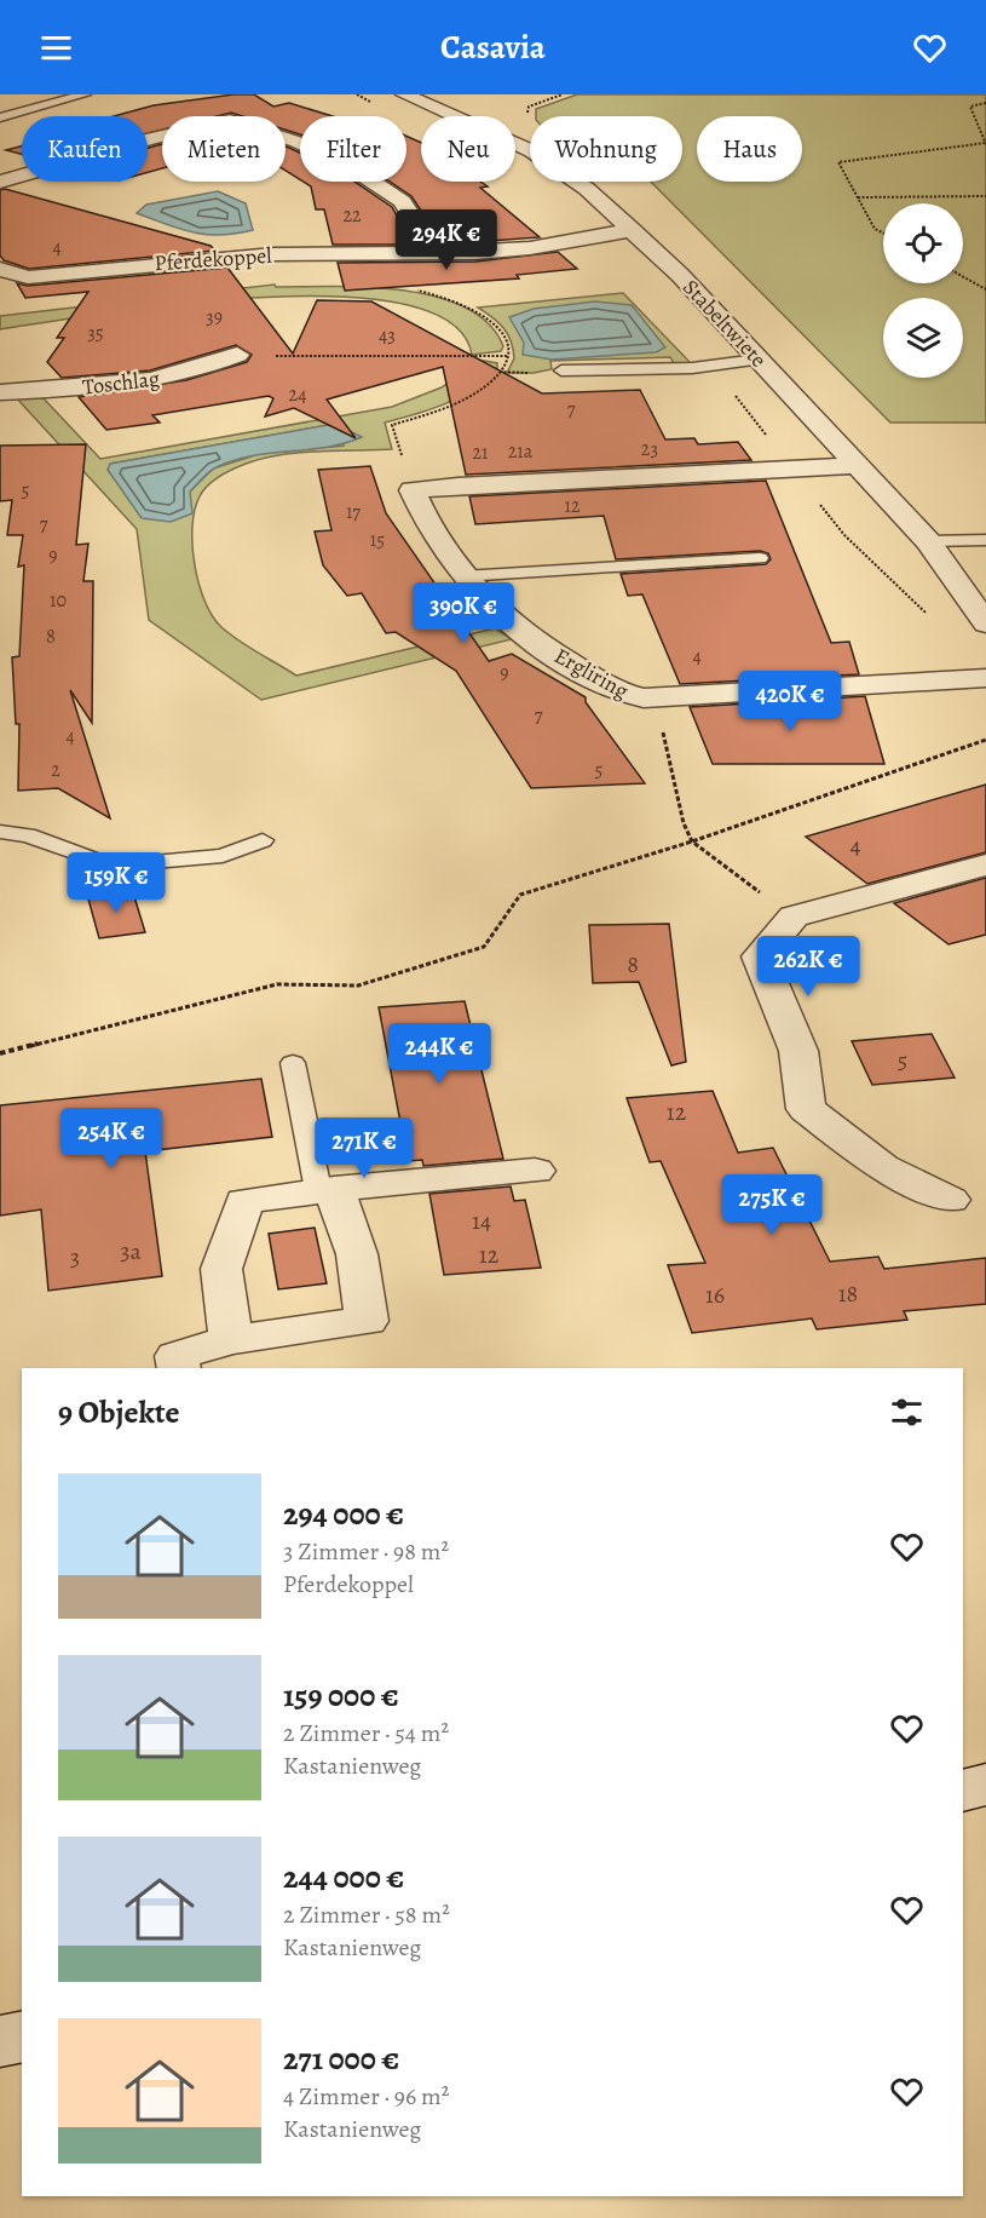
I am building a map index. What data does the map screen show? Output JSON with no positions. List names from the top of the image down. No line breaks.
{"streets":{"street":["Pferdekoppel","Stabeltwiete","Toschlag","Ergliring"]},"crossings":[["Pferdekoppel","Stabeltwiete"]],"house_numbers":["22","4","39","35","43","24","7","23","21a","21","5","12","17","7","15","9","10","8","4","9","7","4","2","5","4","8","5","12","14","3a","12","3","18","16"],"page":{"header":"Casavia","chip":["Kaufen","Mieten","Filter","Neu","Wohnung","Haus"],"price":["294K €","390K €","420K €","159K €","262K €","244K €","254K €","271K €","275K €"],"heading":"9 Objekte","list":[{"name":"294 000 €","note":"3 Zimmer · 98 m² · Pferdekoppel"},{"name":"159 000 €","note":"2 Zimmer · 54 m² · Kastanienweg"},{"name":"244 000 €","note":"2 Zimmer · 58 m² · Kastanienweg"},{"name":"271 000 €","note":"4 Zimmer · 96 m² · Kastanienweg"}]}}
